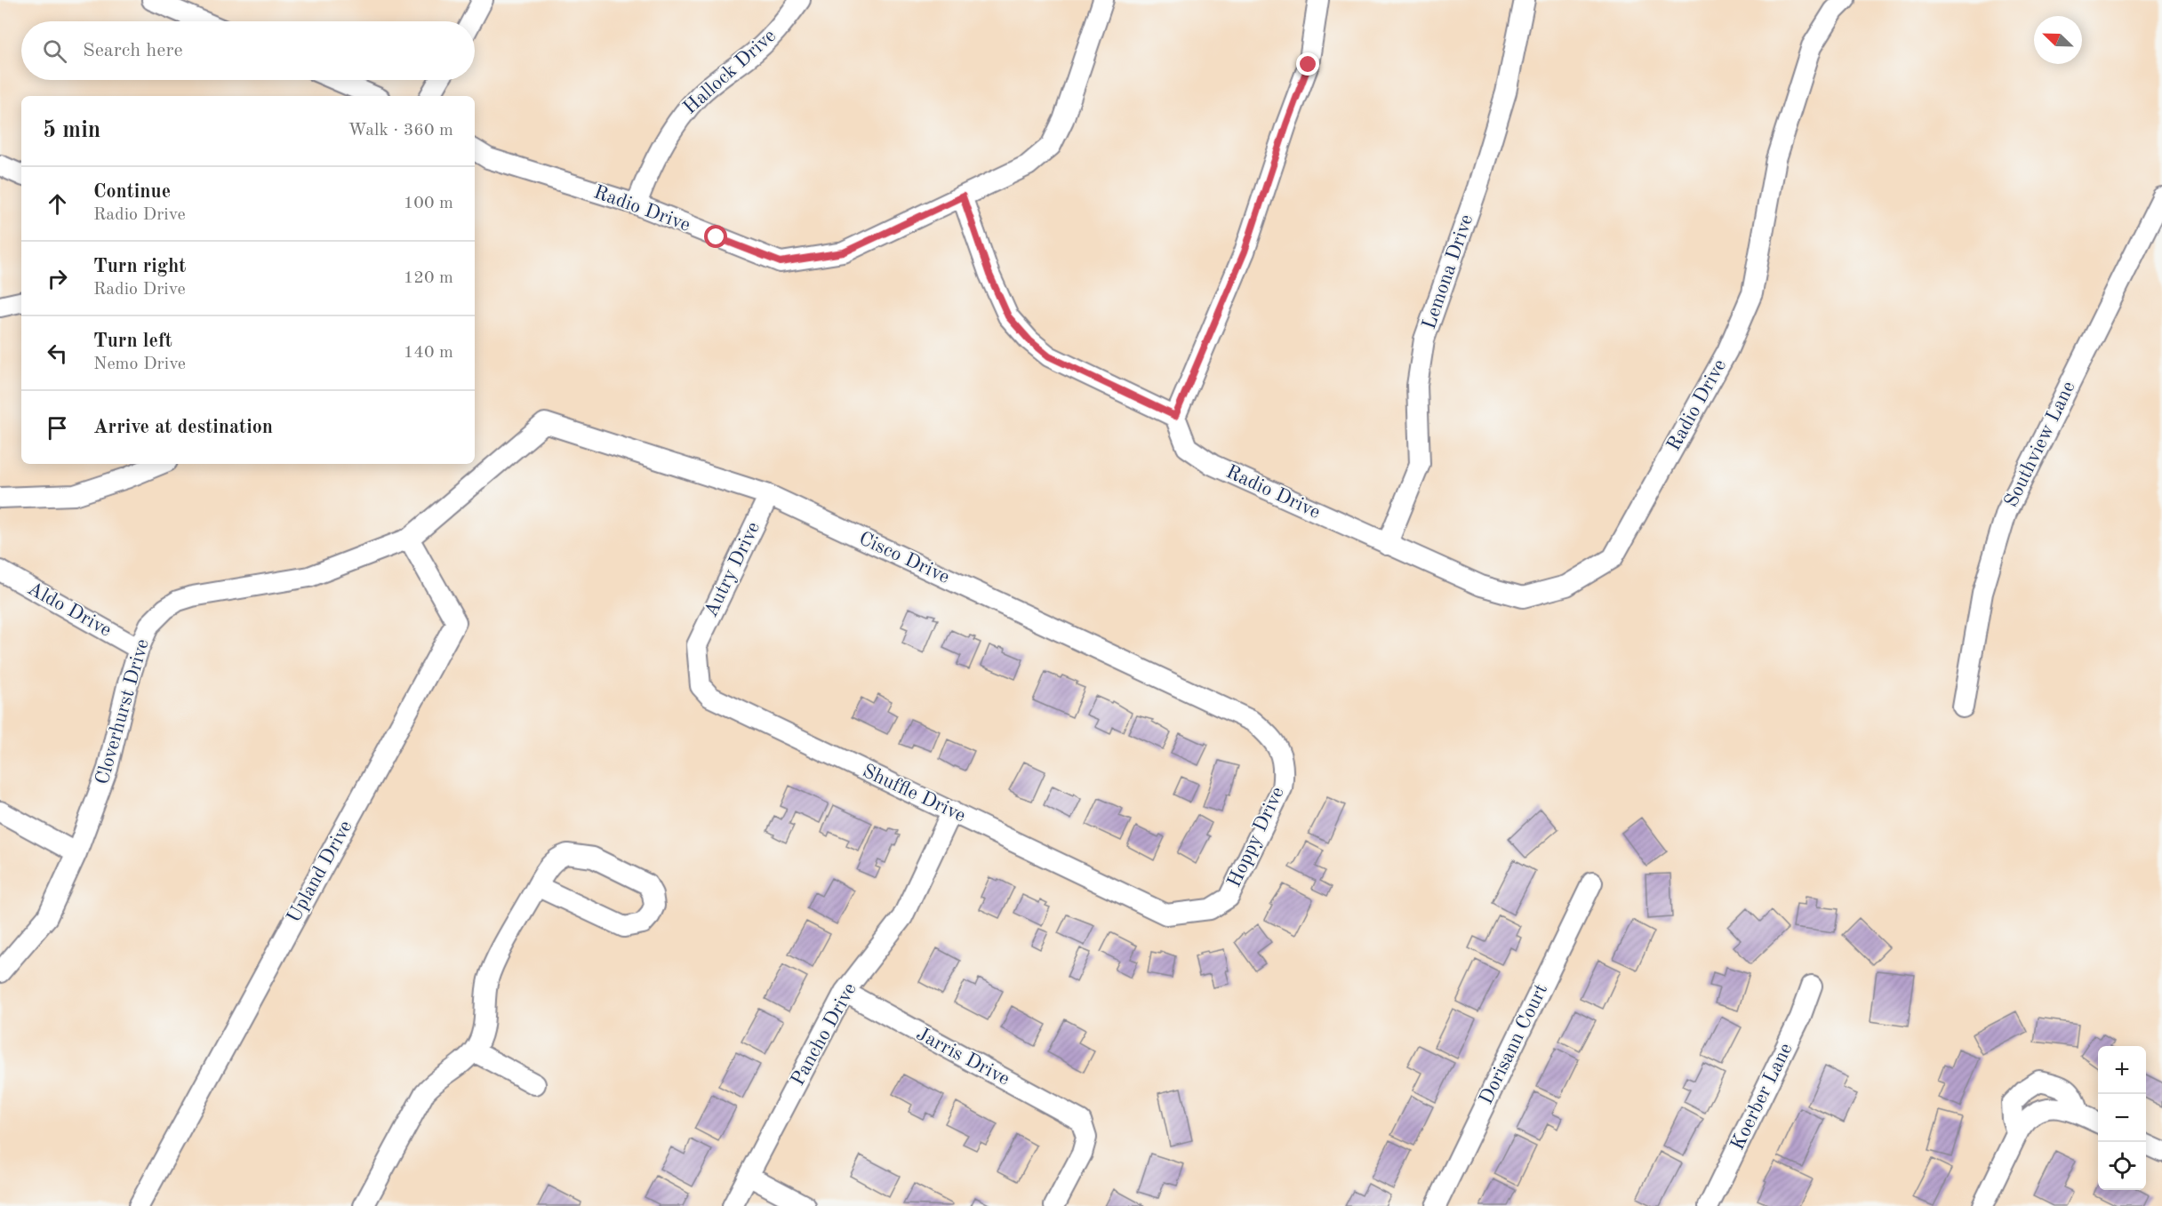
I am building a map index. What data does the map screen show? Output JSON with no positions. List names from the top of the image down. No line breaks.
{"streets":{"street":["Hallock Drive","Radio Drive","Lemona Drive","Southview Lane","Cisco Drive","Autry Drive","Aldo Drive","Cloverhurst Drive","Shuffle Drive","Hoppy Drive","Upland Drive","Pancho Drive","Dorisann Court","Jarris Drive","Koerber Lane"]},"crossings":[["Hallock Drive","Radio Drive"],["Radio Drive","Lemona Drive"],["Cisco Drive","Autry Drive"],["Cisco Drive","Cloverhurst Drive"],["Cisco Drive","Hoppy Drive"],["Autry Drive","Shuffle Drive"],["Aldo Drive","Cloverhurst Drive"],["Cloverhurst Drive","Upland Drive"],["Shuffle Drive","Hoppy Drive"],["Shuffle Drive","Pancho Drive"],["Pancho Drive","Jarris Drive"]],"north":"top left","page":{"search":"Search here","heading":["5 min","Walk · 360 m"],"list":[["Continue","Radio Drive","100 m"],["Turn right","Radio Drive","120 m"],["Turn left","Nemo Drive","140 m"],"Arrive at destination"],"map_buttons":["+","−"]}}
